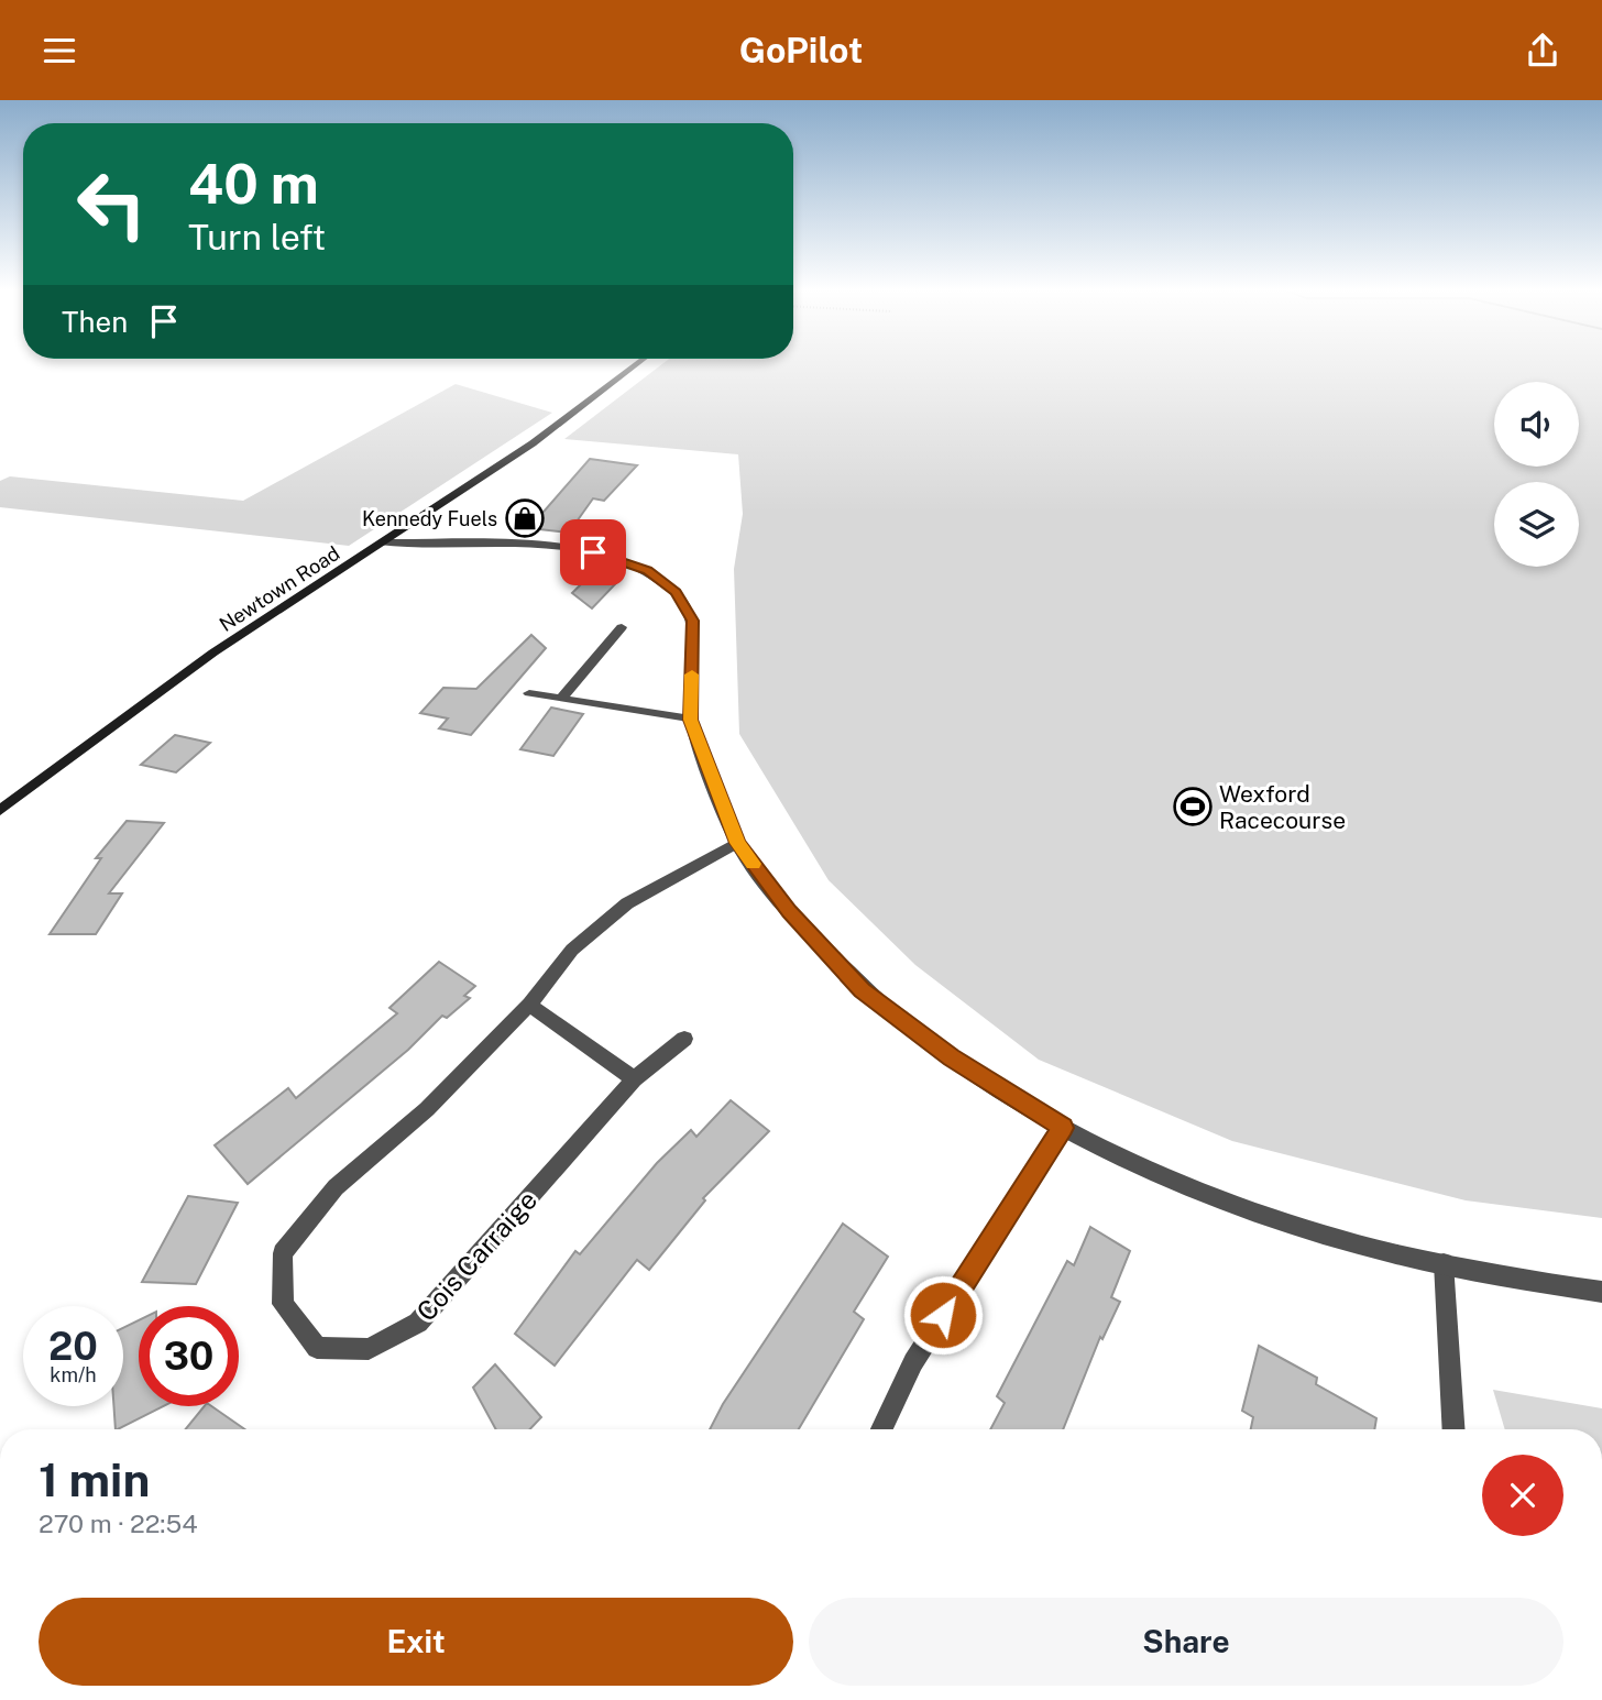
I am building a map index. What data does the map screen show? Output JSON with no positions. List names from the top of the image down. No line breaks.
{"streets":{"main road":["Newtown Road"],"street":["Cois Carraige"]},"places":{"shop":["Kennedy Fuels"],"sports":["Wexford Racecourse"]},"page":{"header":"GoPilot","turn":["40 m","Turn left"],"then":"Then","speed":"20 km/h","limit":"30","heading":["1 min","270 m · 22:54"],"buttons":["Exit","Share"]}}
